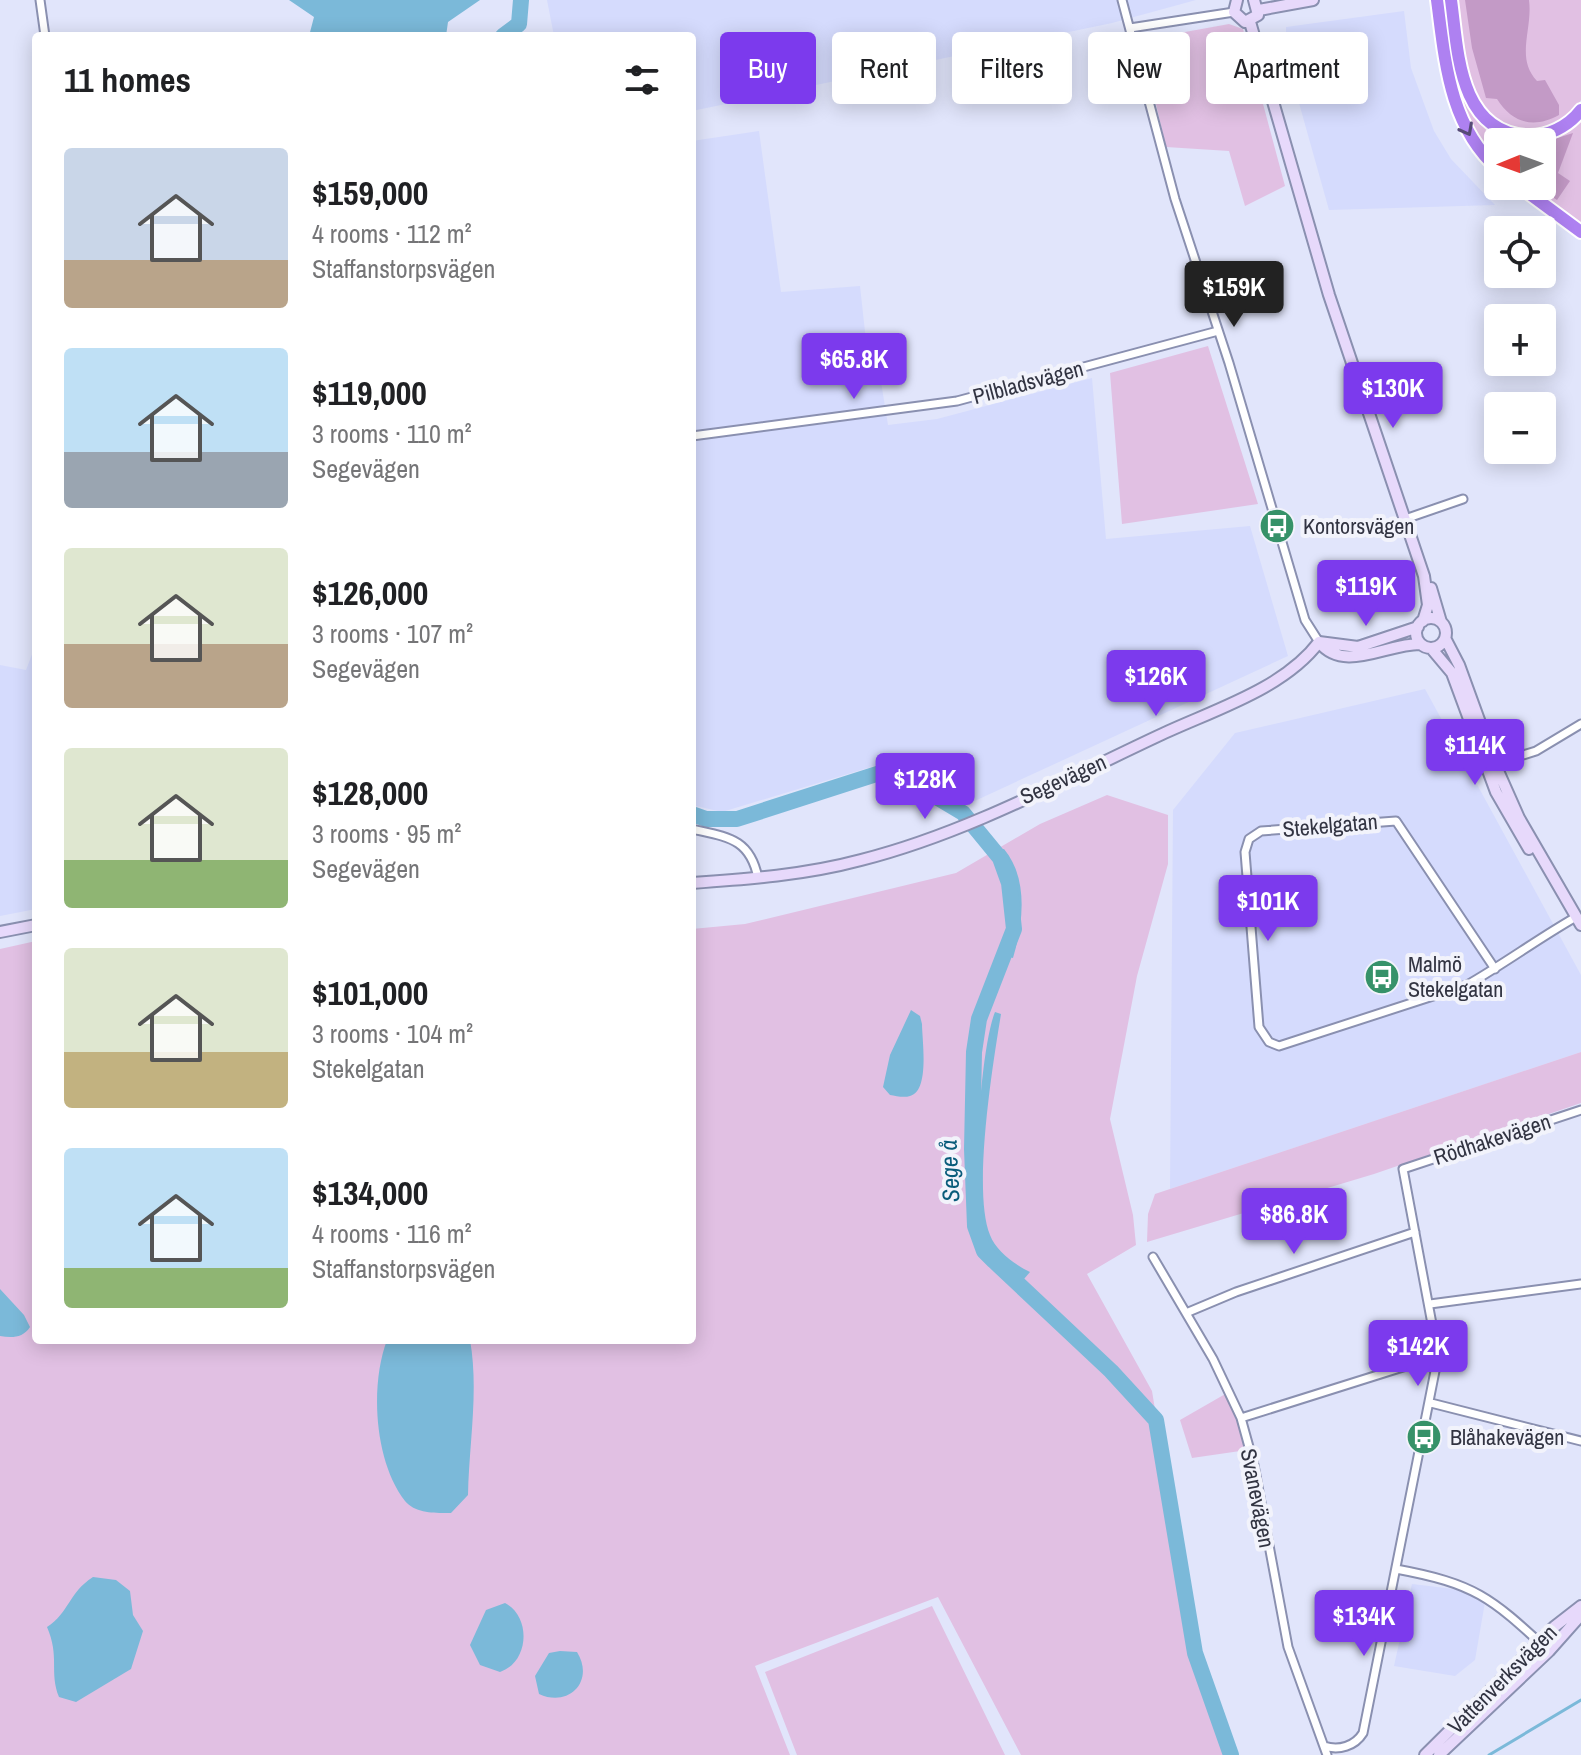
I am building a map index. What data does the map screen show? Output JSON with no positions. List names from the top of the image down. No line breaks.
{"streets":{"street":["Pilbladsvägen","Segevägen","Stekelgatan","Rödhakevägen","Svanevägen","Vattenverksvägen"]},"water":["Sege å"],"places":{"bus stop":["Kontorsvägen","Malmö Stekelgatan","Blåhakevägen"]},"north":"left","page":{"chip":["Buy","Rent","Filters","New","Apartment"],"heading":"11 homes","map_buttons":["+","−"],"list":[{"name":"$159,000","note":"4 rooms · 112 m² · Staffanstorpsvägen"},{"name":"$119,000","note":"3 rooms · 110 m² · Segevägen"},{"name":"$126,000","note":"3 rooms · 107 m² · Segevägen"},{"name":"$128,000","note":"3 rooms · 95 m² · Segevägen"},{"name":"$101,000","note":"3 rooms · 104 m² · Stekelgatan"},{"name":"$134,000","note":"4 rooms · 116 m² · Staffanstorpsvägen"}],"price":["$159K","$65.8K","$130K","$119K","$126K","$114K","$128K","$101K","$86.8K","$142K","$134K"]}}
